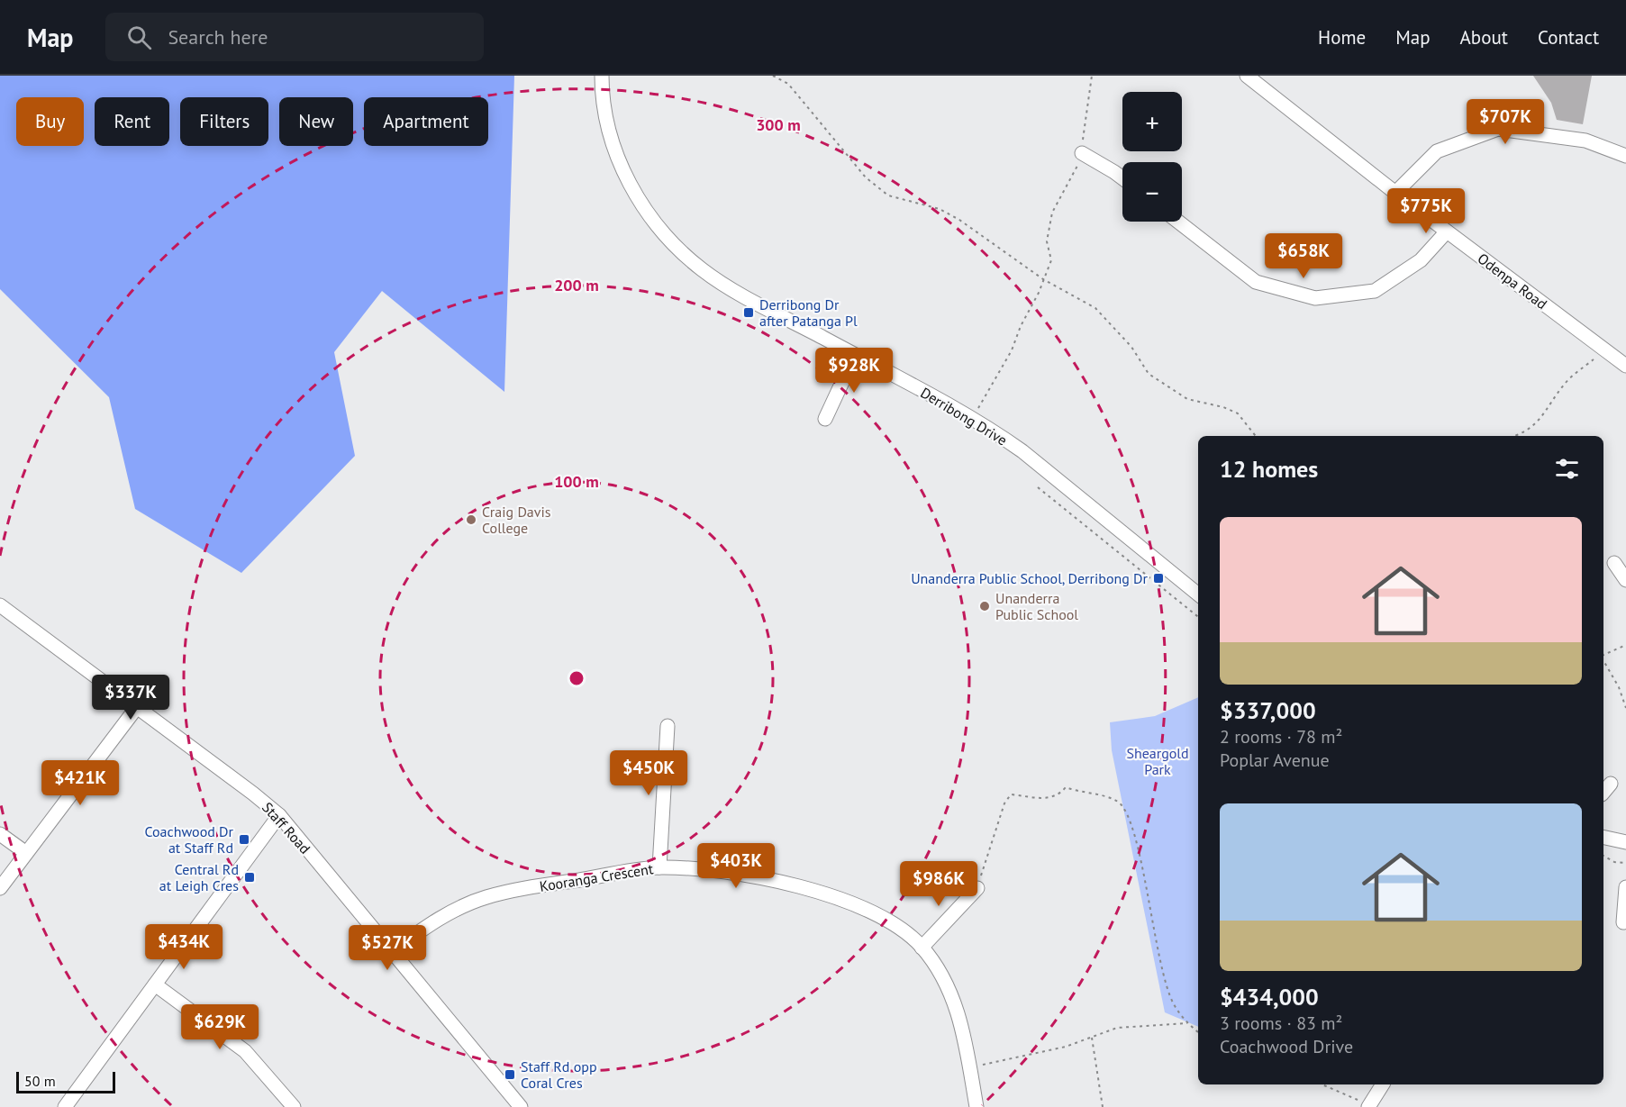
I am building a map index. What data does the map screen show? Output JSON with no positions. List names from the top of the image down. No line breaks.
{"streets":{"street":["Odenpa Road","Derribong Drive","Staff Road","Kooranga Crescent"]},"crossings":[["Staff Road","Kooranga Crescent"]],"parks":["Sheargold Park"],"places":{"transit":["Derribong Dr after Patanga Pl","Unanderra Public School, Derribong Dr","Coachwood Dr at Staff Rd","Central Rd at Leigh Cres","Staff Rd opp Coral Cres"],"other":["Craig Davis College","Unanderra Public School"]},"scale_bar":"50 m","page":{"header":"Map","search":"Search here","nav":["Home","Map","About","Contact"],"map_buttons":["+","−"],"chip":["Buy","Rent","Filters","New","Apartment"],"price":["$707K","$775K","$658K","$928K","$337K","$450K","$421K","$403K","$986K","$434K","$527K","$629K"],"heading":"12 homes","list":[{"name":"$337,000","note":"2 rooms · 78 m² · Poplar Avenue"},{"name":"$434,000","note":"3 rooms · 83 m² · Coachwood Drive"}],"scale":"50 m"},"rings":["300 m","200 m","100 m"]}
